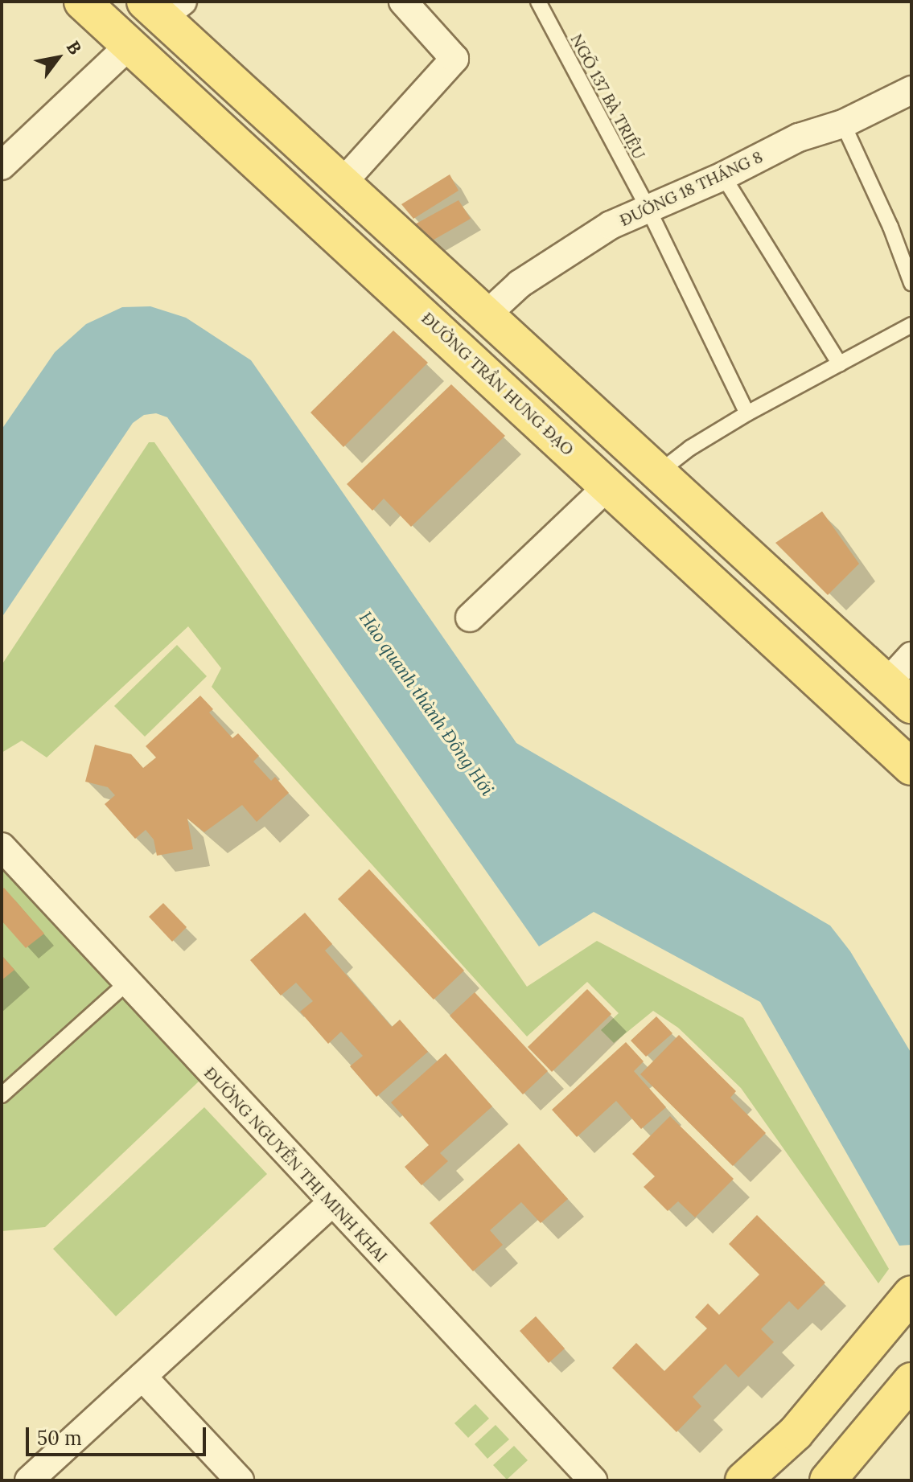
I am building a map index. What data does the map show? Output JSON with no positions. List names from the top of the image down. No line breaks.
{"streets":{"main road":["ĐƯỜNG TRẦN HƯNG ĐẠO"],"street":["ĐƯỜNG 18 THÁNG 8","ĐƯỜNG NGUYỄN THỊ MINH KHAI"],"lane":["NGÕ 137 BÀ TRIỆU"]},"crossings":[["NGÕ 137 BÀ TRIỆU","ĐƯỜNG 18 THÁNG 8"]],"water":["Hào quanh thành Đồng Hới"],"scale_bar":"50 m","north":"top right"}
